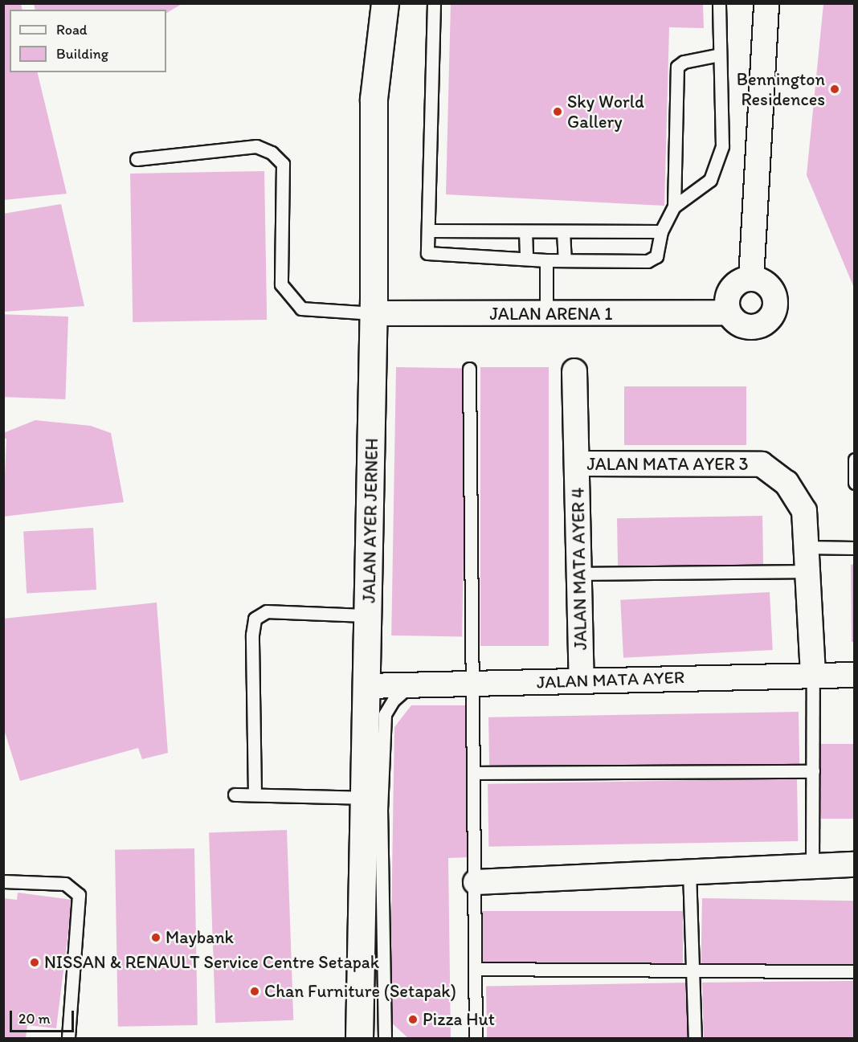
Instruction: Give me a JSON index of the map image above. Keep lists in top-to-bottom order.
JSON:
{
  "streets": {
    "main road": ["JALAN AYER JERNEH"],
    "street": [
      "JALAN ARENA 1",
      "JALAN MATA AYER 3",
      "JALAN MATA AYER 4",
      "JALAN MATA AYER"
    ]
  },
  "crossings": [
    ["JALAN ARENA 1", "JALAN AYER JERNEH"],
    ["JALAN MATA AYER 3", "JALAN MATA AYER 4"],
    ["JALAN MATA AYER 3", "JALAN MATA AYER"],
    ["JALAN AYER JERNEH", "JALAN MATA AYER"],
    ["JALAN MATA AYER 4", "JALAN MATA AYER"]
  ],
  "places": [
    "Bennington Residences",
    "Sky World Gallery",
    "Maybank",
    "NISSAN & RENAULT Service Centre Setapak",
    "Chan Furniture (Setapak)",
    "Pizza Hut"
  ],
  "legend": ["Road", "Building"],
  "scale_bar": "20 m"
}
